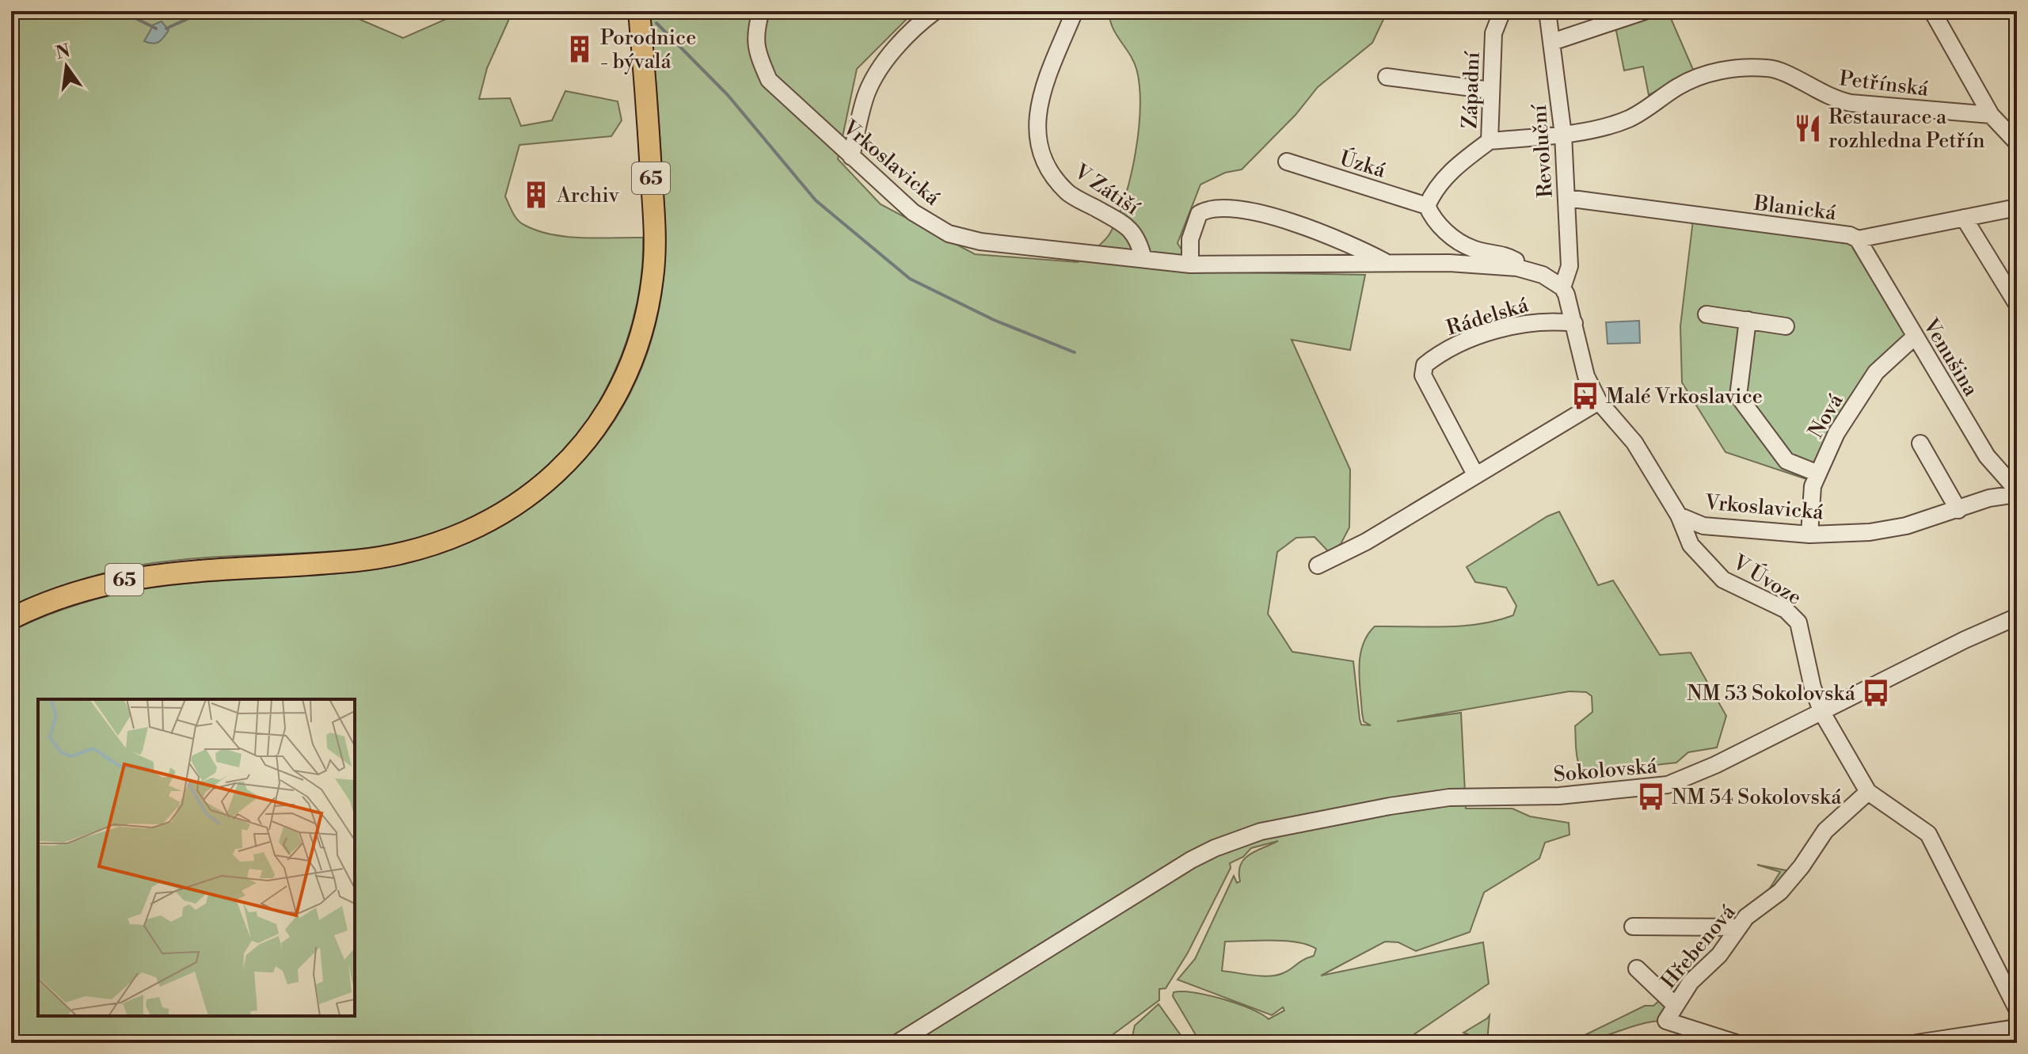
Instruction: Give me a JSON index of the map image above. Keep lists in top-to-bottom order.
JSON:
{
  "streets": {
    "main road": ["65"],
    "street": [
      "Petřínská",
      "Západní",
      "Revoluční",
      "Vrkoslavická",
      "Úzká",
      "V Zátiší",
      "Blanická",
      "Rádelská",
      "Venušina",
      "Nová",
      "V Úvoze",
      "Sokolovská",
      "Hřebenová"
    ]
  },
  "crossings": [
    ["Petřínská", "Západní"],
    ["Petřínská", "Revoluční"],
    ["Západní", "Úzká"],
    ["Revoluční", "Vrkoslavická"],
    ["Revoluční", "Blanická"],
    ["Vrkoslavická", "V Zátiší"],
    ["Vrkoslavická", "Rádelská"],
    ["Vrkoslavická", "Venušina"],
    ["Vrkoslavická", "Nová"],
    ["Vrkoslavická", "V Úvoze"],
    ["Blanická", "Venušina"],
    ["Venušina", "Nová"],
    ["V Úvoze", "Sokolovská"],
    ["V Úvoze", "Hřebenová"]
  ],
  "places": {
    "building": ["Porodnice - bývalá", "Archiv"],
    "restaurant": ["Restaurace a rozhledna Petřín"],
    "bus stop": ["Malé Vrkoslavice", "NM 53 Sokolovská", "NM 54 Sokolovská"]
  },
  "north": "top"
}
